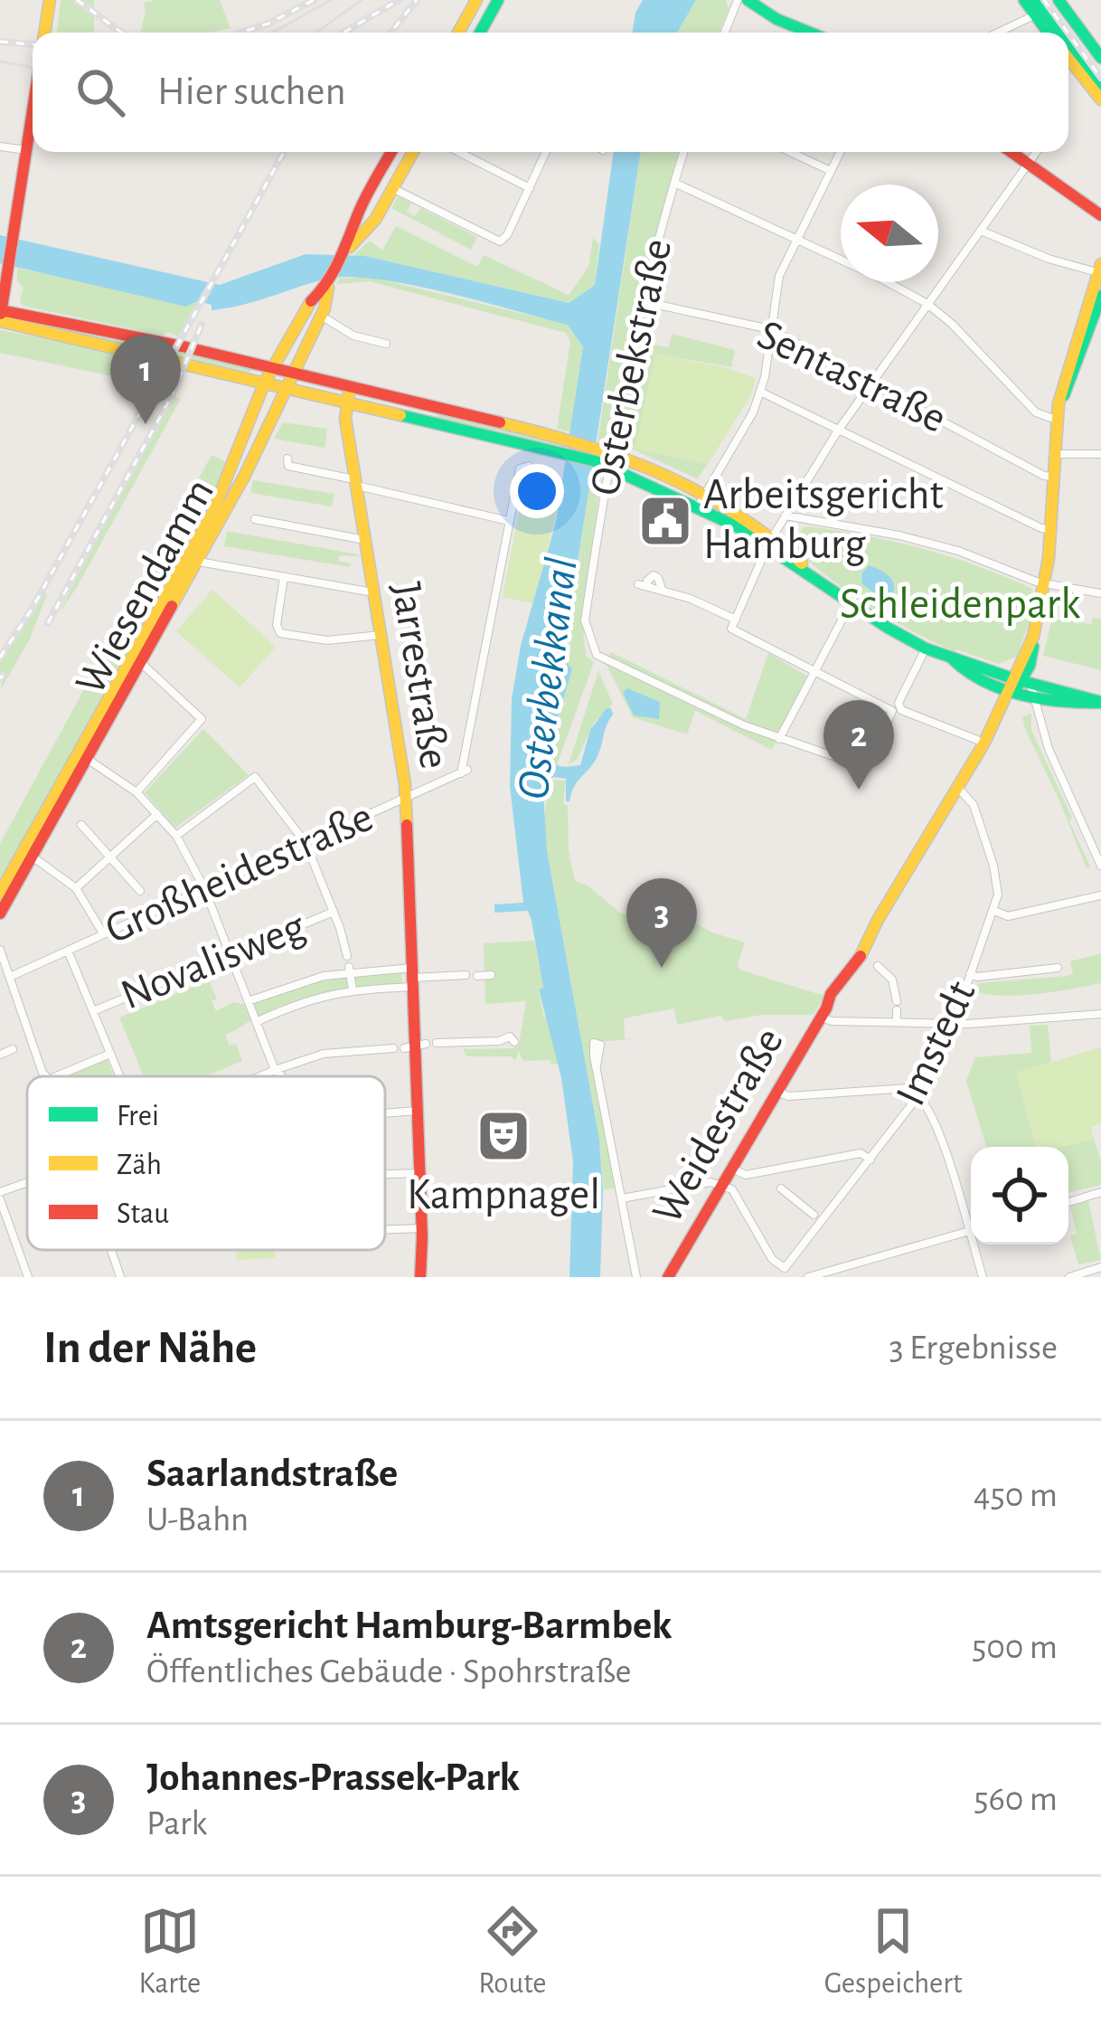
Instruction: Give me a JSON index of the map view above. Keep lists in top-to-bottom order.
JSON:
{
  "streets": {
    "street": [
      "Osterbekstraße",
      "Sentastraße",
      "Wiesendamm",
      "Jarrestraße",
      "Großheidestraße",
      "Novalisweg",
      "Imstedt",
      "Weidestraße"
    ]
  },
  "crossings": [
    ["Osterbekstraße", "Sentastraße"],
    ["Sentastraße", "Weidestraße"],
    ["Jarrestraße", "Großheidestraße"],
    ["Imstedt", "Weidestraße"]
  ],
  "water": ["Osterbekkanal"],
  "parks": ["Schleidenpark"],
  "places": {
    "public building": ["Arbeitsgericht Hamburg"],
    "theatre": ["Kampnagel"]
  },
  "legend": ["Frei", "Zäh", "Stau"],
  "north": "left",
  "page": {
    "search": "Hier suchen",
    "pins": ["1", "2", "3"],
    "heading": ["In der Nähe", "3 Ergebnisse"],
    "list": [
      {
        "mark": "1",
        "name": "Saarlandstraße",
        "note": "U-Bahn",
        "value": "450 m"
      },
      {
        "mark": "2",
        "name": "Amtsgericht Hamburg-Barmbek",
        "note": "Öffentliches Gebäude · Spohrstraße",
        "value": "500 m"
      },
      {
        "mark": "3",
        "name": "Johannes-Prassek-Park",
        "note": "Park",
        "value": "560 m"
      }
    ],
    "nav": ["Karte", "Route", "Gespeichert"]
  }
}
